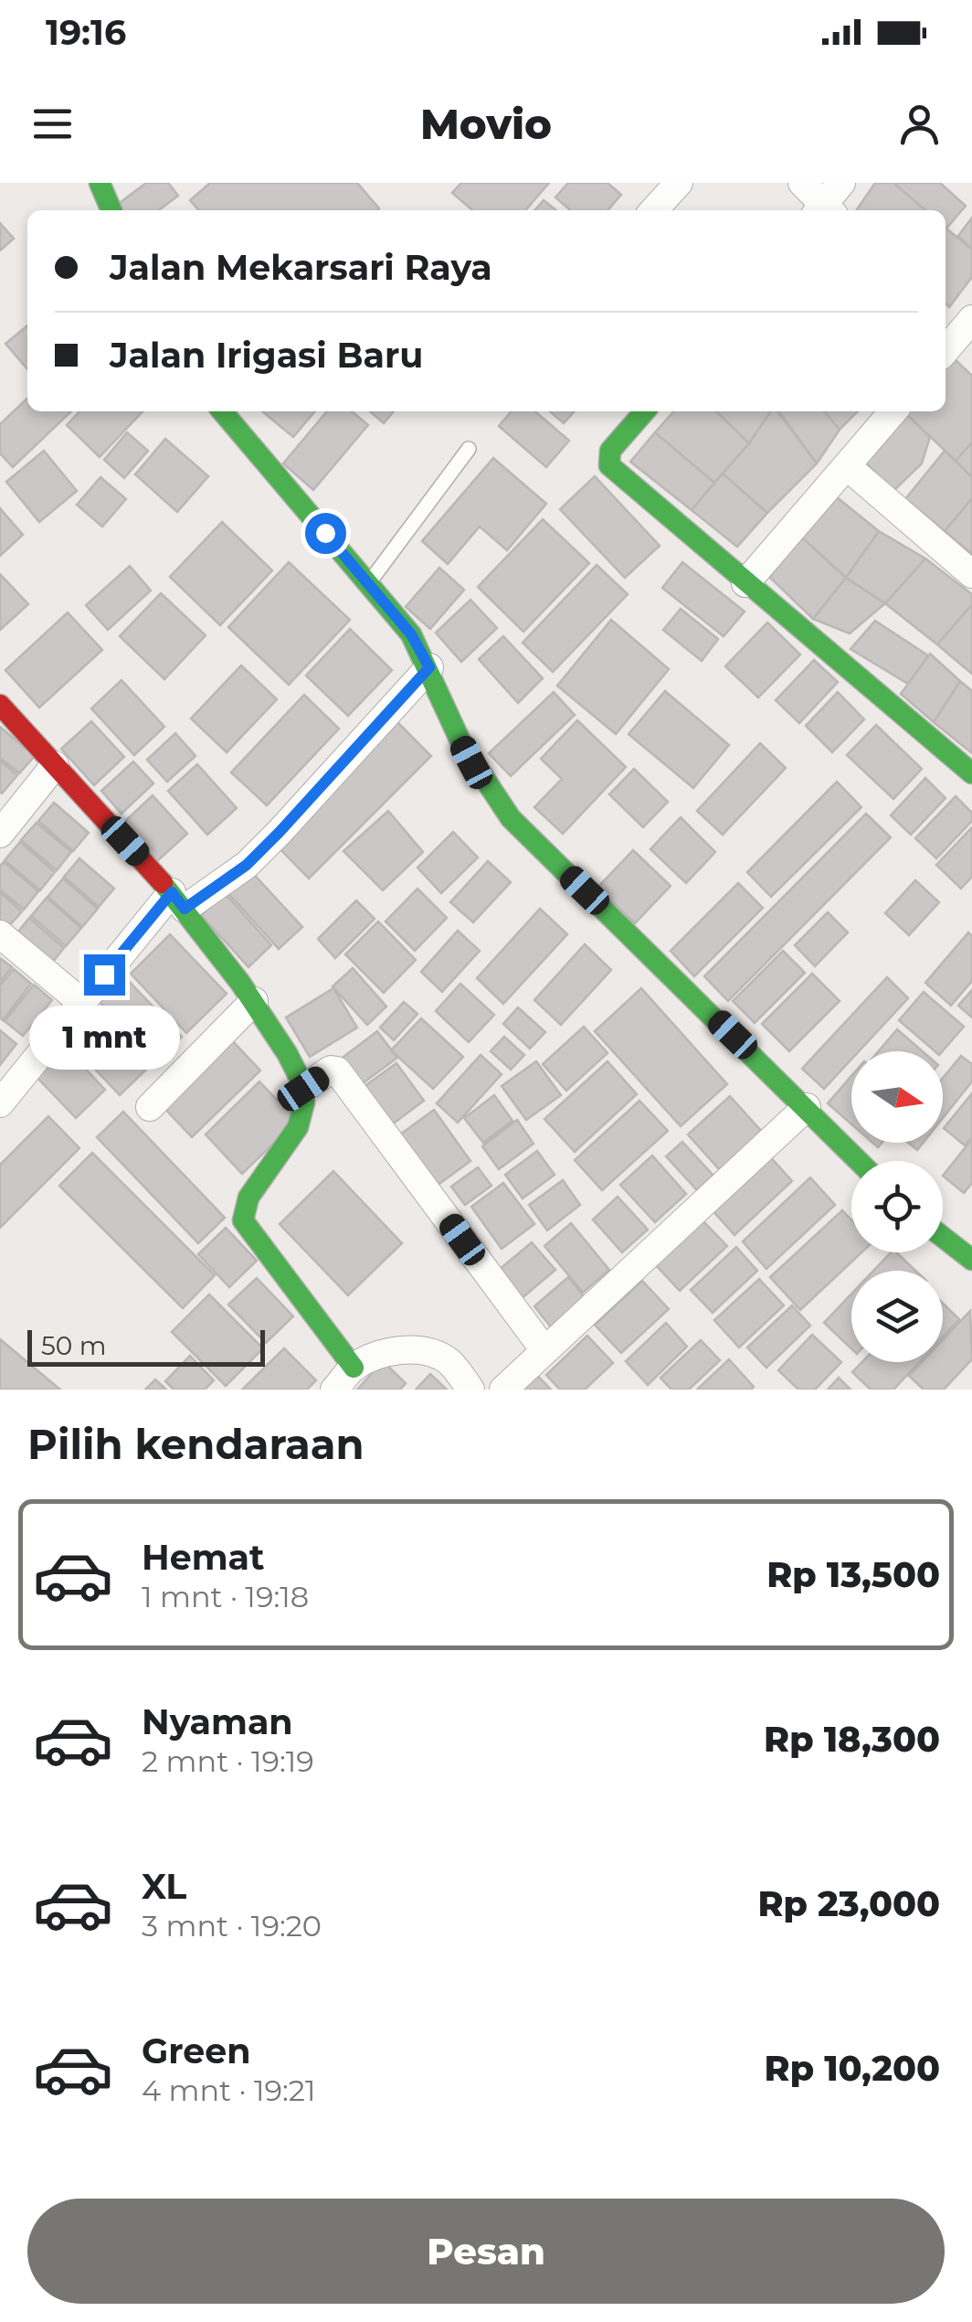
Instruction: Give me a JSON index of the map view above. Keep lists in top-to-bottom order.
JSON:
{
  "scale_bar": "50 m",
  "north": "right",
  "page": {
    "status": "19:16",
    "header": "Movio",
    "banner": ["Jalan Mekarsari Raya", "Jalan Irigasi Baru"],
    "bubble": "1 mnt",
    "scale": "50 m",
    "heading": "Pilih kendaraan",
    "list": [
      {
        "name": "Hemat",
        "note": "1 mnt · 19:18",
        "value": "Rp 13,500"
      },
      {
        "name": "Nyaman",
        "note": "2 mnt · 19:19",
        "value": "Rp 18,300"
      },
      {
        "name": "XL",
        "note": "3 mnt · 19:20",
        "value": "Rp 23,000"
      },
      {
        "name": "Green",
        "note": "4 mnt · 19:21",
        "value": "Rp 10,200"
      }
    ],
    "buttons": "Pesan"
  }
}
